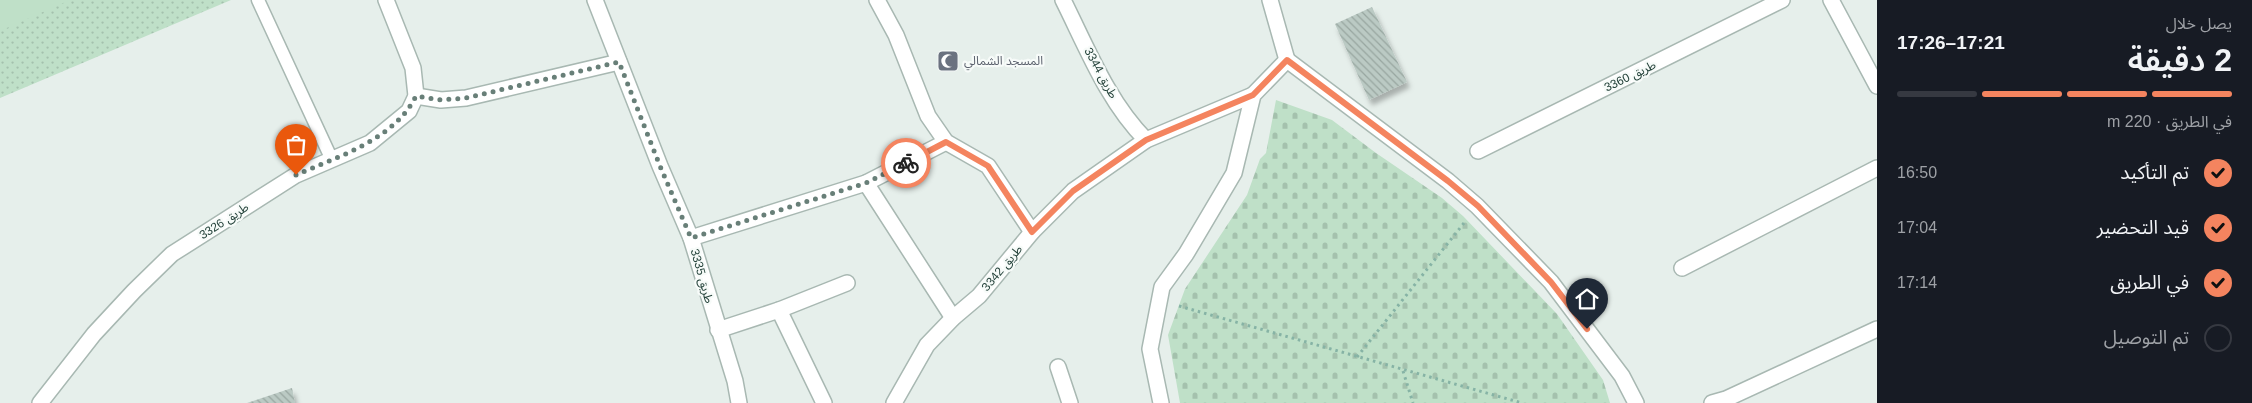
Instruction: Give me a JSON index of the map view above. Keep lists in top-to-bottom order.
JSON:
{
  "streets": {
    "street": [
      "طريق 3344",
      "طريق 3360",
      "طريق 3326",
      "طريق 3342",
      "طريق 3335"
    ]
  },
  "crossings": [
    ["طريق 3344", "طريق 3342"]
  ],
  "places": {
    "mosque": ["المسجد الشمالي"]
  },
  "page": {
    "heading": ["2 دقيقة", "يصل خلال", "17:21–17:26"],
    "bar": "في الطريق · 220 m",
    "list": [
      ["تم التأكيد", "16:50"],
      ["قيد التحضير", "17:04"],
      ["في الطريق", "17:14"],
      "تم التوصيل"
    ]
  }
}
